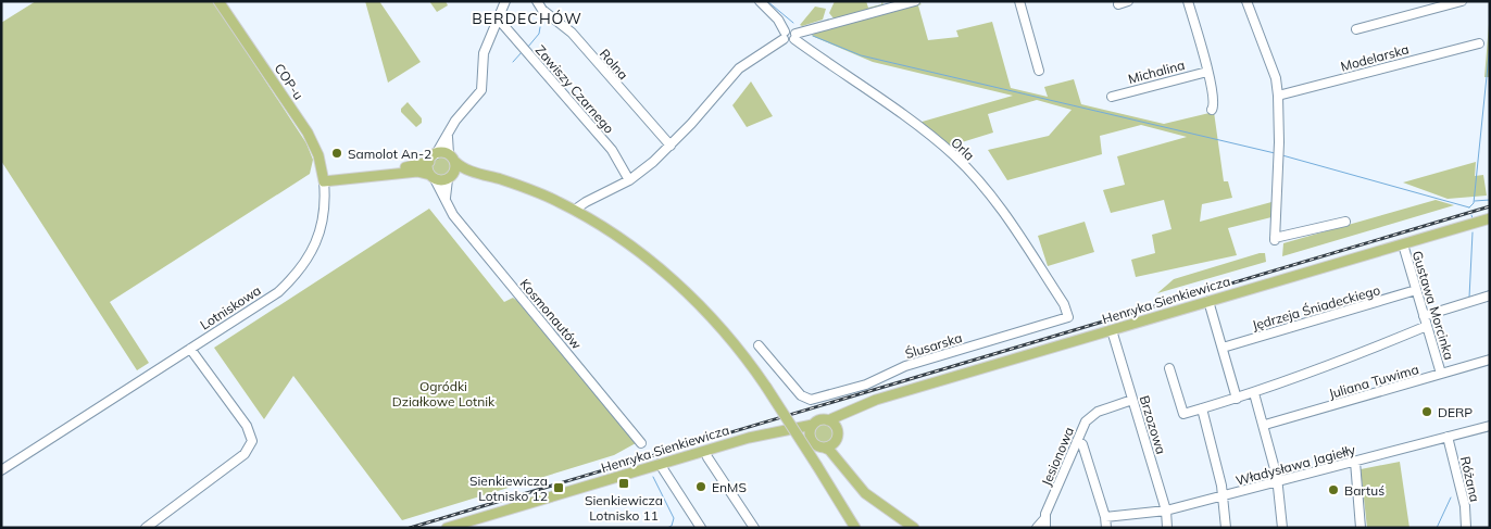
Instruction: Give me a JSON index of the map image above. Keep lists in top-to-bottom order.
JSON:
{
  "streets": {
    "main road": ["COP-u", "Henryka Sienkiewicza"],
    "street": [
      "Modelarska",
      "Rolna",
      "Michalina",
      "Zawiszy Czarnego",
      "Orla",
      "Gustawa Morcinka",
      "Lotniskowa",
      "Jędrzeja Śniadeckiego",
      "Kosmonautów",
      "Ślusarska",
      "Juliana Tuwima",
      "Brzozowa",
      "Jesionowa",
      "Władysława Jagiełły",
      "Różana"
    ]
  },
  "crossings": [
    ["COP-u", "Lotniskowa"],
    ["Orla", "Ślusarska"],
    ["Henryka Sienkiewicza", "Gustawa Morcinka"],
    ["Henryka Sienkiewicza", "Brzozowa"],
    ["Gustawa Morcinka", "Jędrzeja Śniadeckiego"],
    ["Gustawa Morcinka", "Juliana Tuwima"],
    ["Brzozowa", "Jesionowa"],
    ["Brzozowa", "Władysława Jagiełły"],
    ["Władysława Jagiełły", "Różana"]
  ],
  "districts": ["BERDECHÓW"],
  "parks": ["Ogródki Działkowe Lotnik"],
  "places": {
    "other": [
      "Samolot An-2",
      "DERP",
      "EnMS",
      "Bartuś"
    ],
    "transit": ["Sienkiewicza Lotnisko 11", "Sienkiewicza Lotnisko 12"]
  }
}
